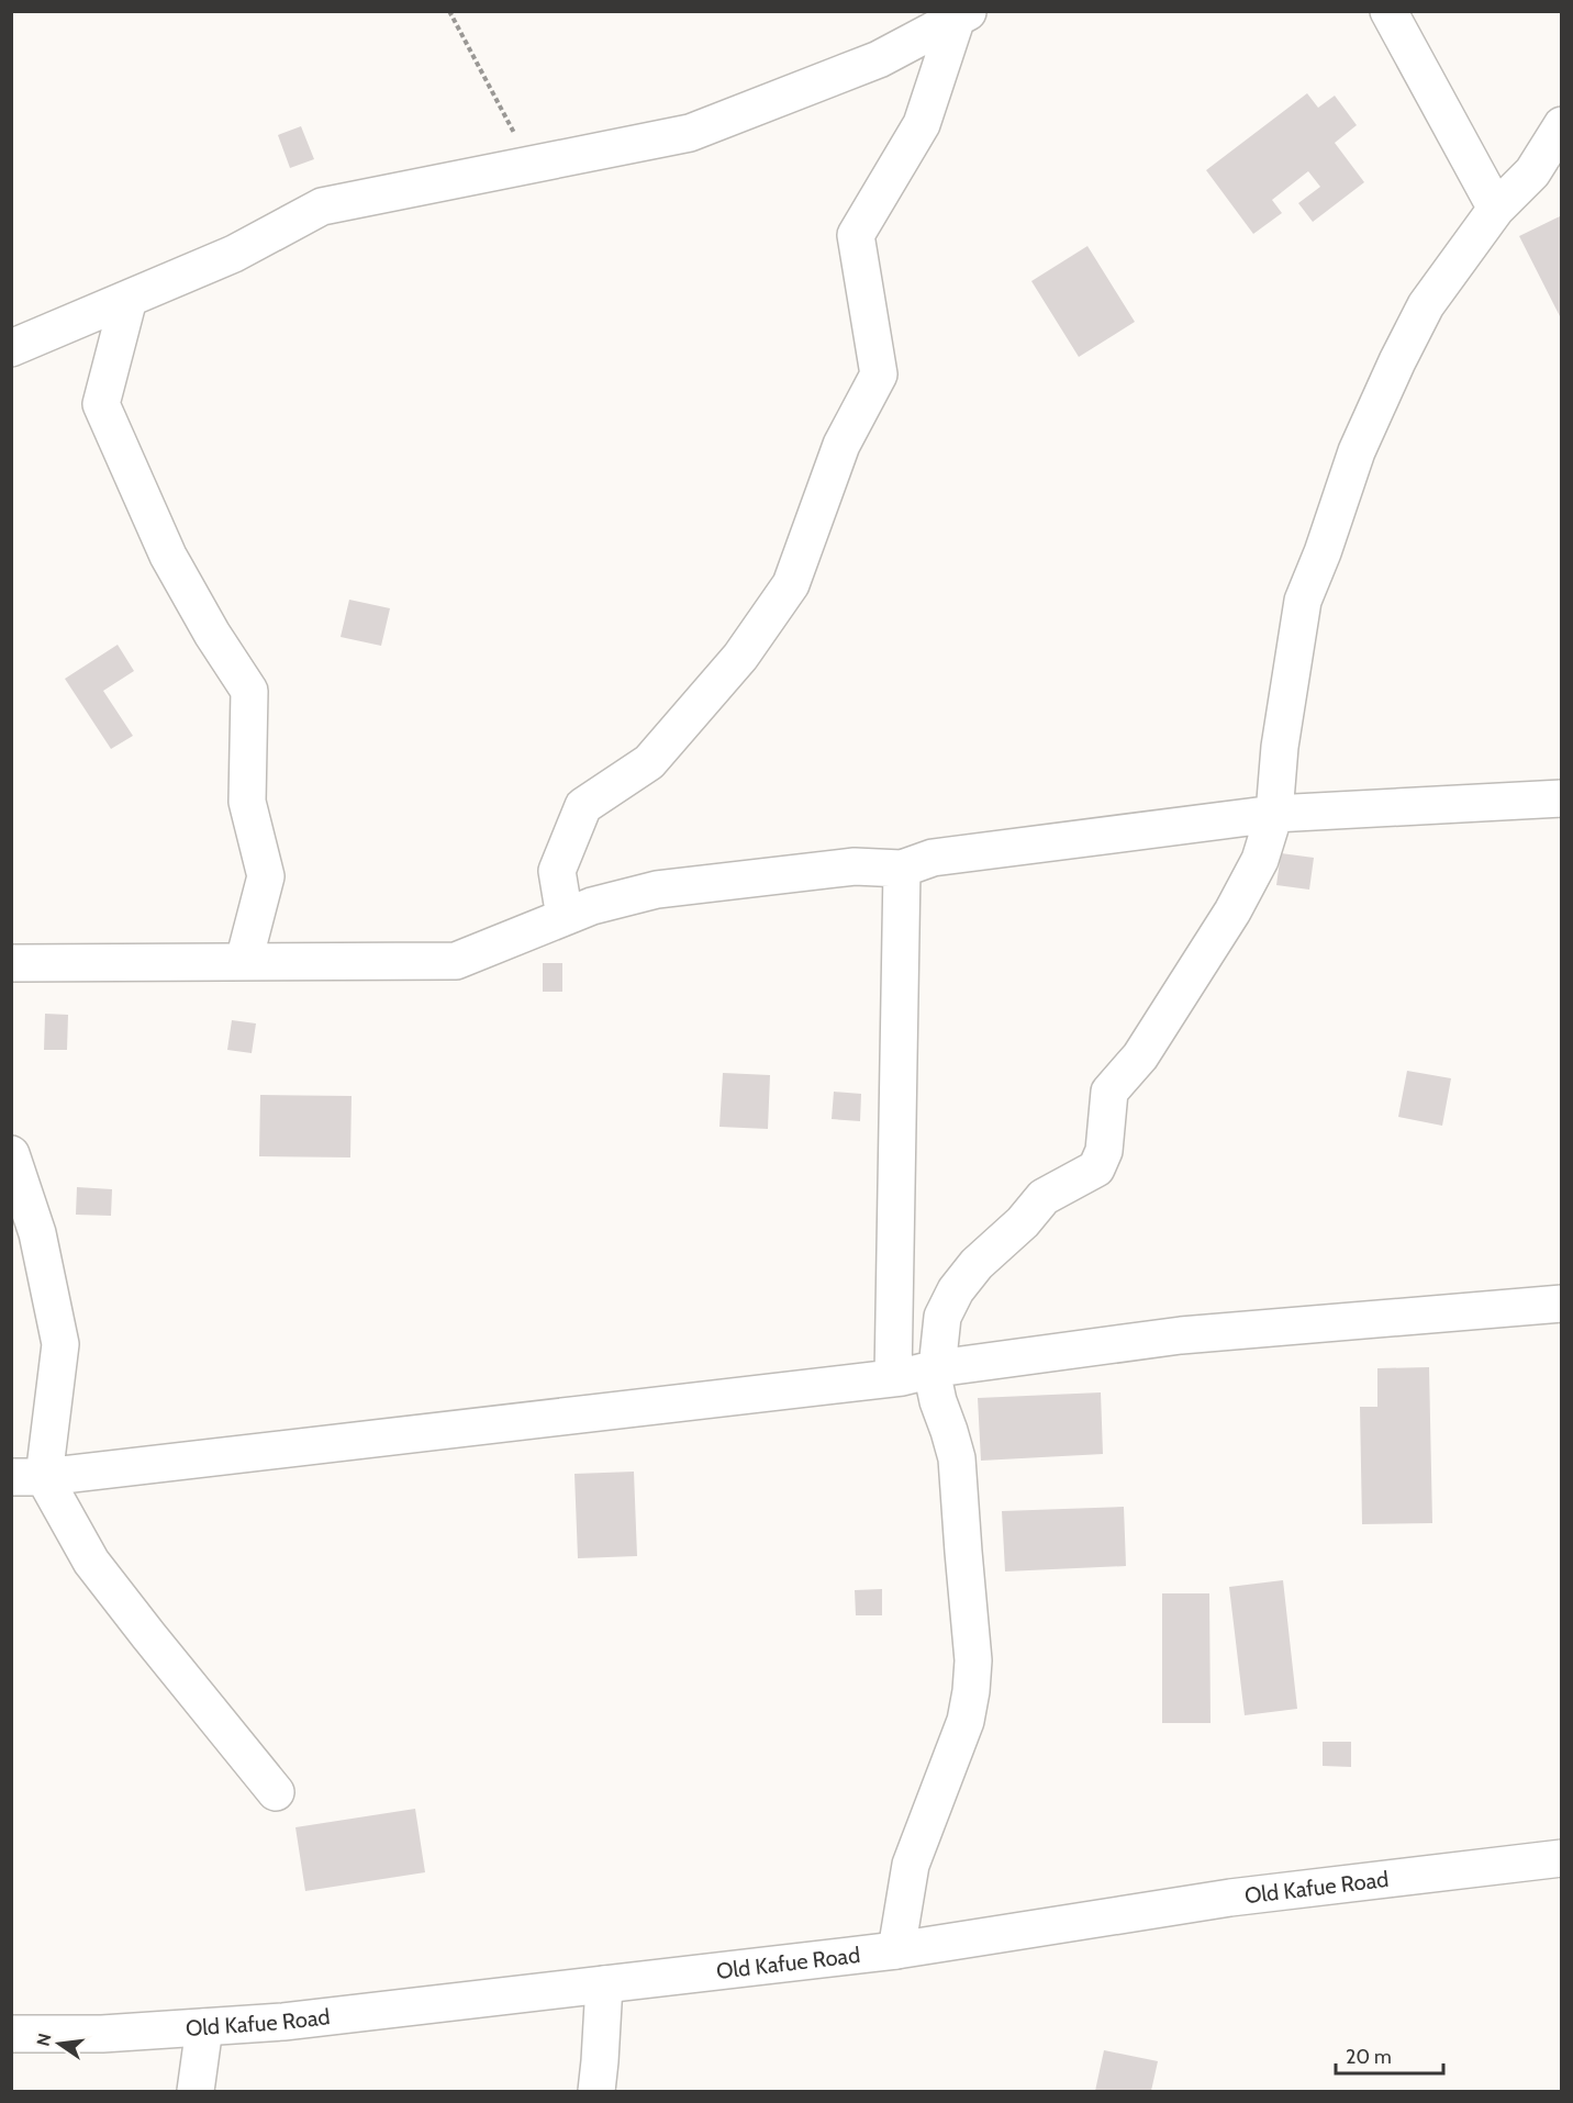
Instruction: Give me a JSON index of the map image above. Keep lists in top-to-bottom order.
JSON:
{
  "streets": {
    "street": ["Old Kafue Road"]
  },
  "scale_bar": "20 m",
  "north": "left"
}
